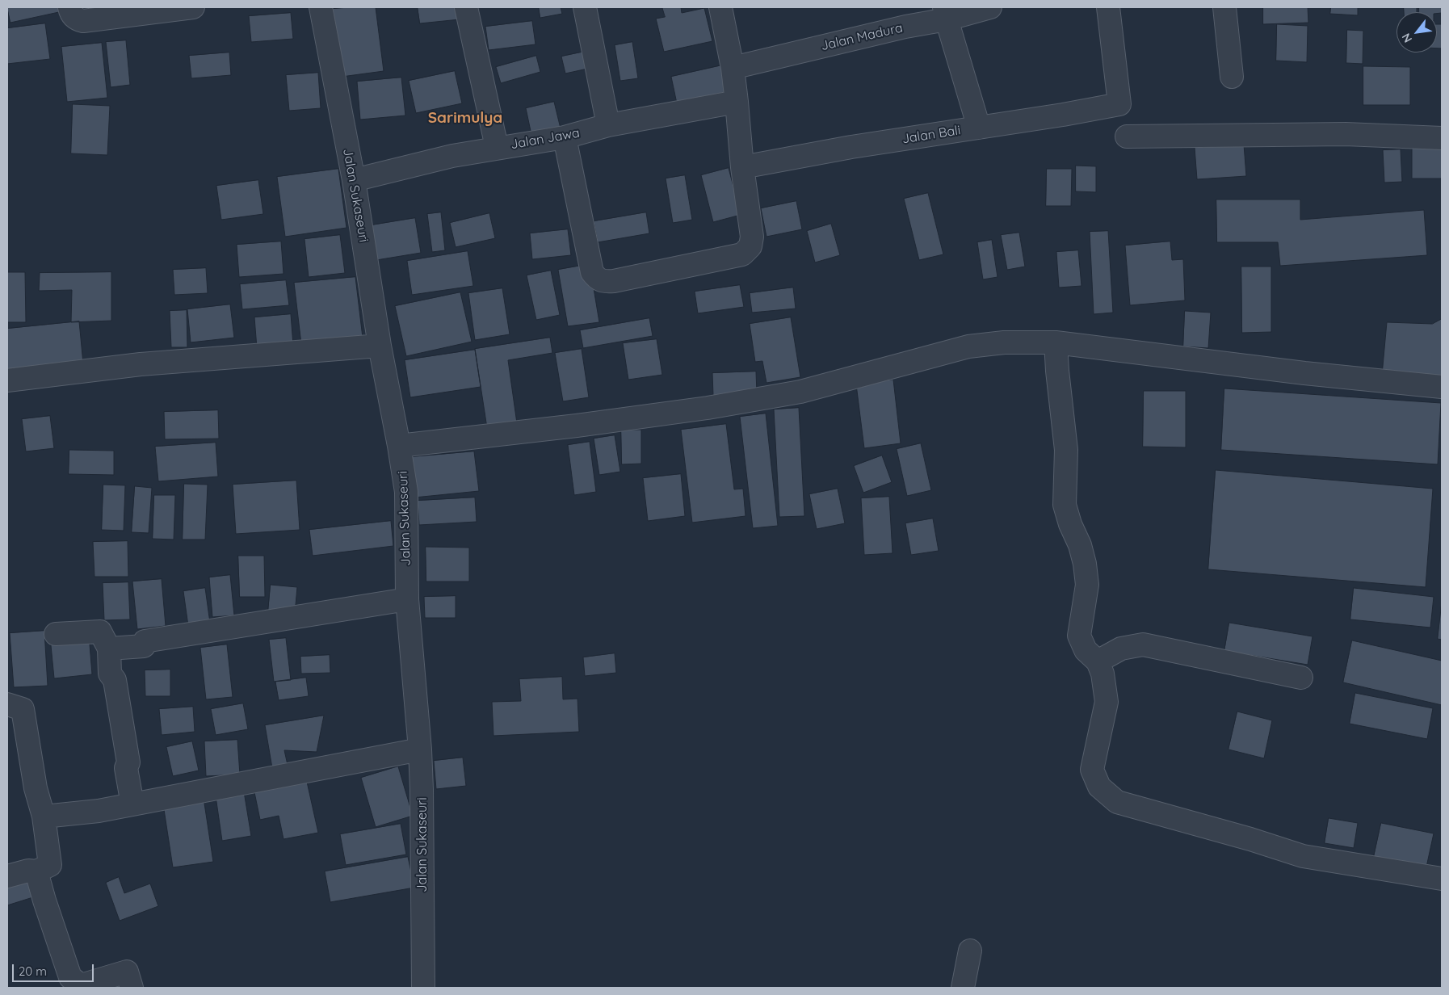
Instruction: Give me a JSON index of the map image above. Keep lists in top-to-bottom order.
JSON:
{
  "streets": {
    "street": [
      "Jalan Madura",
      "Jalan Bali",
      "Jalan Jawa",
      "Jalan Sukaseuri"
    ]
  },
  "crossings": [
    ["Jalan Jawa", "Jalan Sukaseuri"]
  ],
  "districts": ["Sarimulya"],
  "scale_bar": "20 m",
  "north": "bottom left"
}
